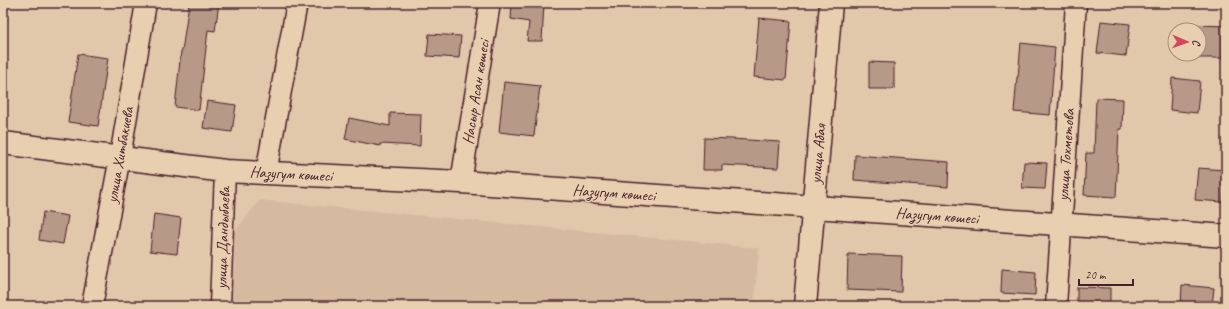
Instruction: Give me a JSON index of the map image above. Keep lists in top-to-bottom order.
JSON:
{
  "streets": {
    "street": [
      "Насыр Асан көшесі",
      "улица Абая",
      "улица Хитбакиева",
      "улица Тохметова",
      "Назугум көшесі",
      "улица Дандыбаева"
    ]
  },
  "crossings": [
    ["Насыр Асан көшесі", "Назугум көшесі"],
    ["улица Абая", "Назугум көшесі"],
    ["улица Хитбакиева", "Назугум көшесі"],
    ["улица Тохметова", "Назугум көшесі"],
    ["Назугум көшесі", "улица Дандыбаева"]
  ],
  "scale_bar": "20 m",
  "north": "right"
}
